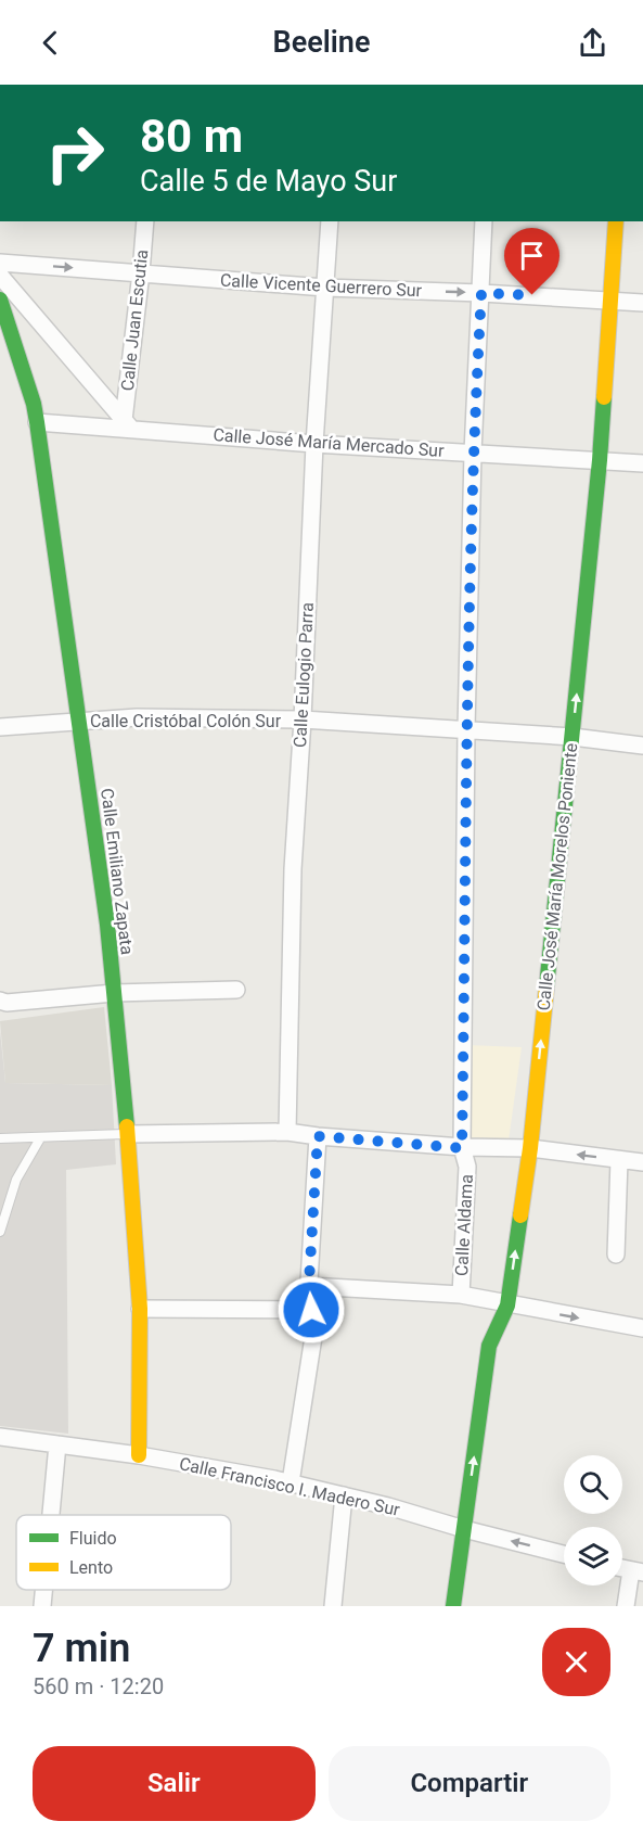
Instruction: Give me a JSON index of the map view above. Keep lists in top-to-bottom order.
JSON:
{
  "streets": {
    "street": [
      "Calle Vicente Guerrero Sur",
      "Calle Juan Escutia",
      "Calle José María Mercado Sur",
      "Calle Eulogio Parra",
      "Calle Cristóbal Colón Sur",
      "Calle Emiliano Zapata",
      "Calle José María Morelos Poniente",
      "Calle Aldama",
      "Calle Francisco I. Madero Sur"
    ]
  },
  "crossings": [
    ["Calle Vicente Guerrero Sur", "Calle Juan Escutia"],
    ["Calle Vicente Guerrero Sur", "Calle Eulogio Parra"],
    ["Calle Vicente Guerrero Sur", "Calle José María Morelos Poniente"],
    ["Calle Vicente Guerrero Sur", "Calle Aldama"],
    ["Calle Juan Escutia", "Calle José María Mercado Sur"],
    ["Calle José María Mercado Sur", "Calle Eulogio Parra"],
    ["Calle José María Mercado Sur", "Calle Emiliano Zapata"],
    ["Calle José María Mercado Sur", "Calle José María Morelos Poniente"],
    ["Calle José María Mercado Sur", "Calle Aldama"],
    ["Calle Eulogio Parra", "Calle Cristóbal Colón Sur"],
    ["Calle Cristóbal Colón Sur", "Calle Emiliano Zapata"],
    ["Calle Cristóbal Colón Sur", "Calle José María Morelos Poniente"],
    ["Calle Cristóbal Colón Sur", "Calle Aldama"],
    ["Calle Emiliano Zapata", "Calle Francisco I. Madero Sur"],
    ["Calle José María Morelos Poniente", "Calle Francisco I. Madero Sur"]
  ],
  "one_way": ["Calle Vicente Guerrero Sur", "Calle José María Morelos Poniente"],
  "legend": ["Fluido", "Lento"],
  "page": {
    "header": "Beeline",
    "turn": ["80 m", "Calle 5 de Mayo Sur"],
    "heading": ["7 min", "560 m · 12:20"],
    "buttons": ["Salir", "Compartir"]
  }
}
